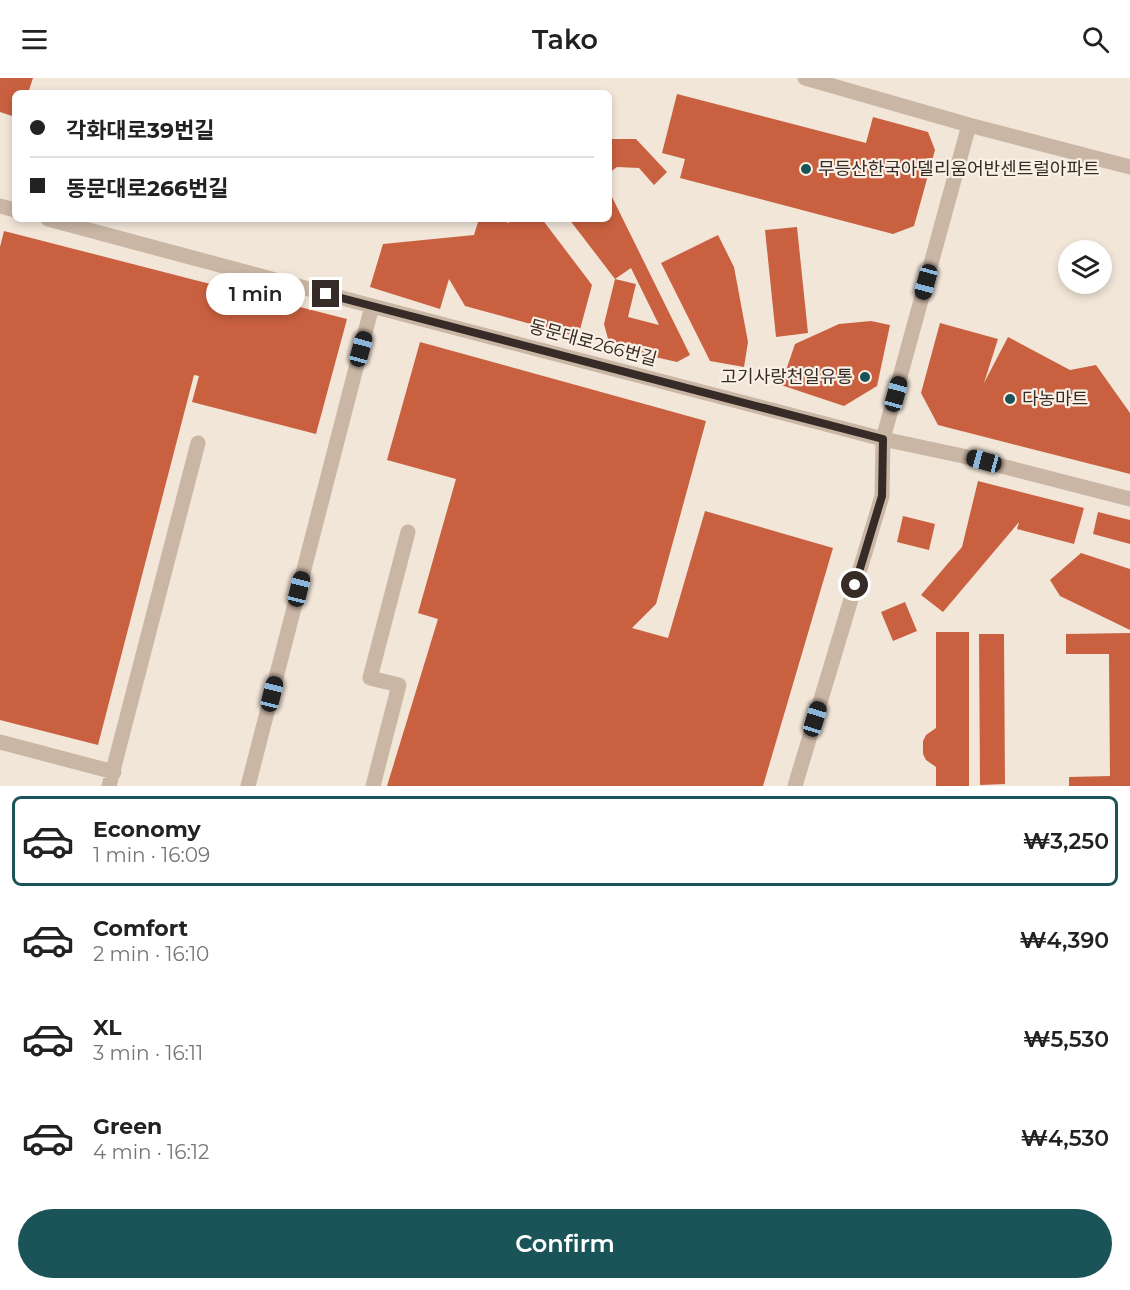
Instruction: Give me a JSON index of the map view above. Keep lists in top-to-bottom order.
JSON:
{
  "streets": {
    "street": ["동문대로266번길"]
  },
  "places": ["무등산한국아델리움어반센트럴아파트", "고기사랑천일유통", "다농마트"],
  "page": {
    "header": "Tako",
    "banner": ["각화대로39번길", "동문대로266번길"],
    "bubble": "1 min",
    "list": [
      {
        "name": "Economy",
        "note": "1 min · 16:09",
        "value": "₩3,250"
      },
      {
        "name": "Comfort",
        "note": "2 min · 16:10",
        "value": "₩4,390"
      },
      {
        "name": "XL",
        "note": "3 min · 16:11",
        "value": "₩5,530"
      },
      {
        "name": "Green",
        "note": "4 min · 16:12",
        "value": "₩4,530"
      }
    ],
    "buttons": "Confirm"
  }
}
